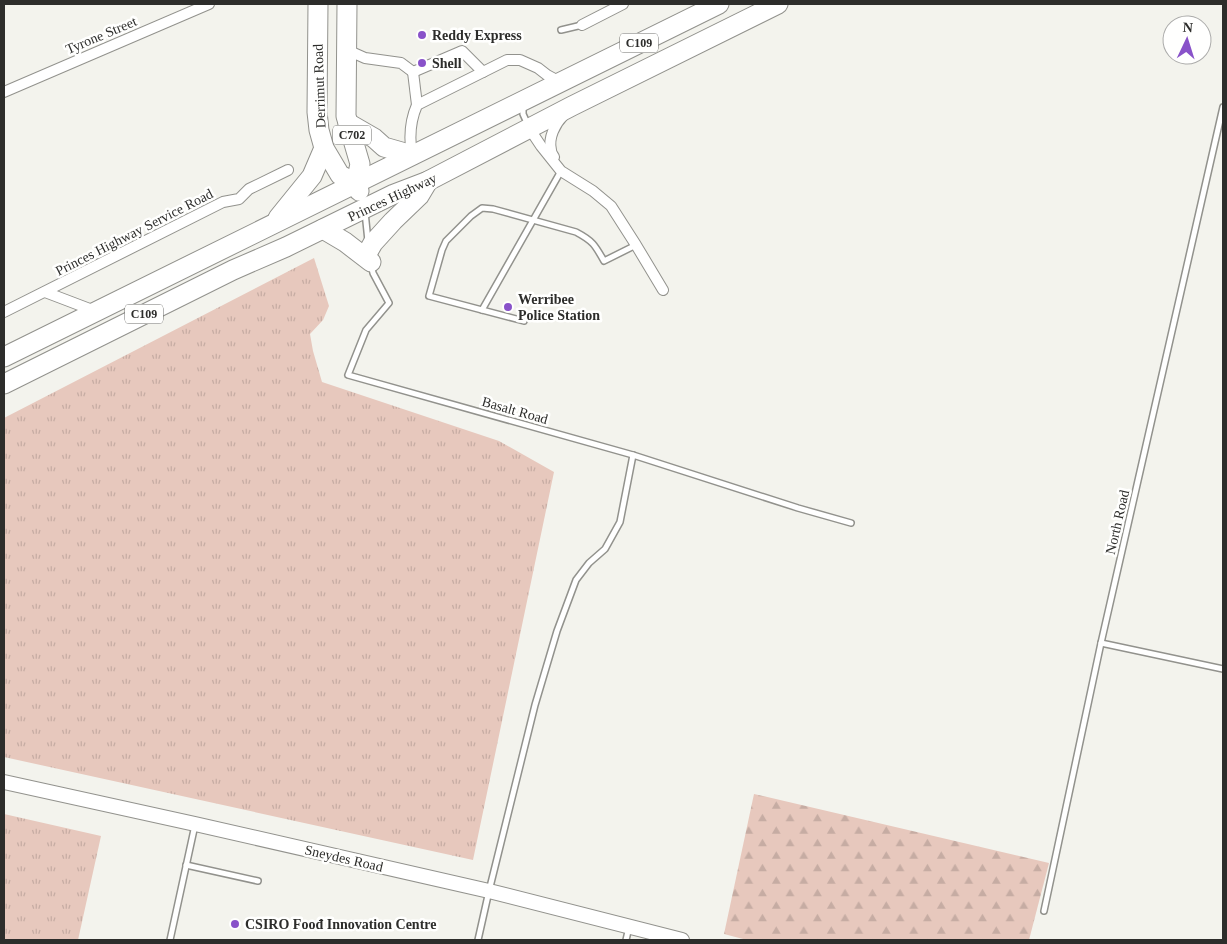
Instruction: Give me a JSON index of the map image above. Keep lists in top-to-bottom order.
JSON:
{
  "streets": {
    "highway": [
      "C109",
      "Derrimut Road",
      "C702",
      "Princes Highway"
    ],
    "main road": ["Sneydes Road"],
    "street": ["Tyrone Street", "Princes Highway Service Road"],
    "lane": ["Basalt Road", "North Road"]
  },
  "crossings": [
    ["Derrimut Road", "C702"],
    ["Derrimut Road", "Princes Highway"],
    ["C702", "Princes Highway"],
    ["C702", "Basalt Road"],
    ["Princes Highway", "Princes Highway Service Road"],
    ["Princes Highway", "Basalt Road"]
  ],
  "places": [
    "Reddy Express",
    "Shell",
    "Werribee Police Station",
    "CSIRO Foođ Innovation Centre"
  ],
  "north": "top"
}
